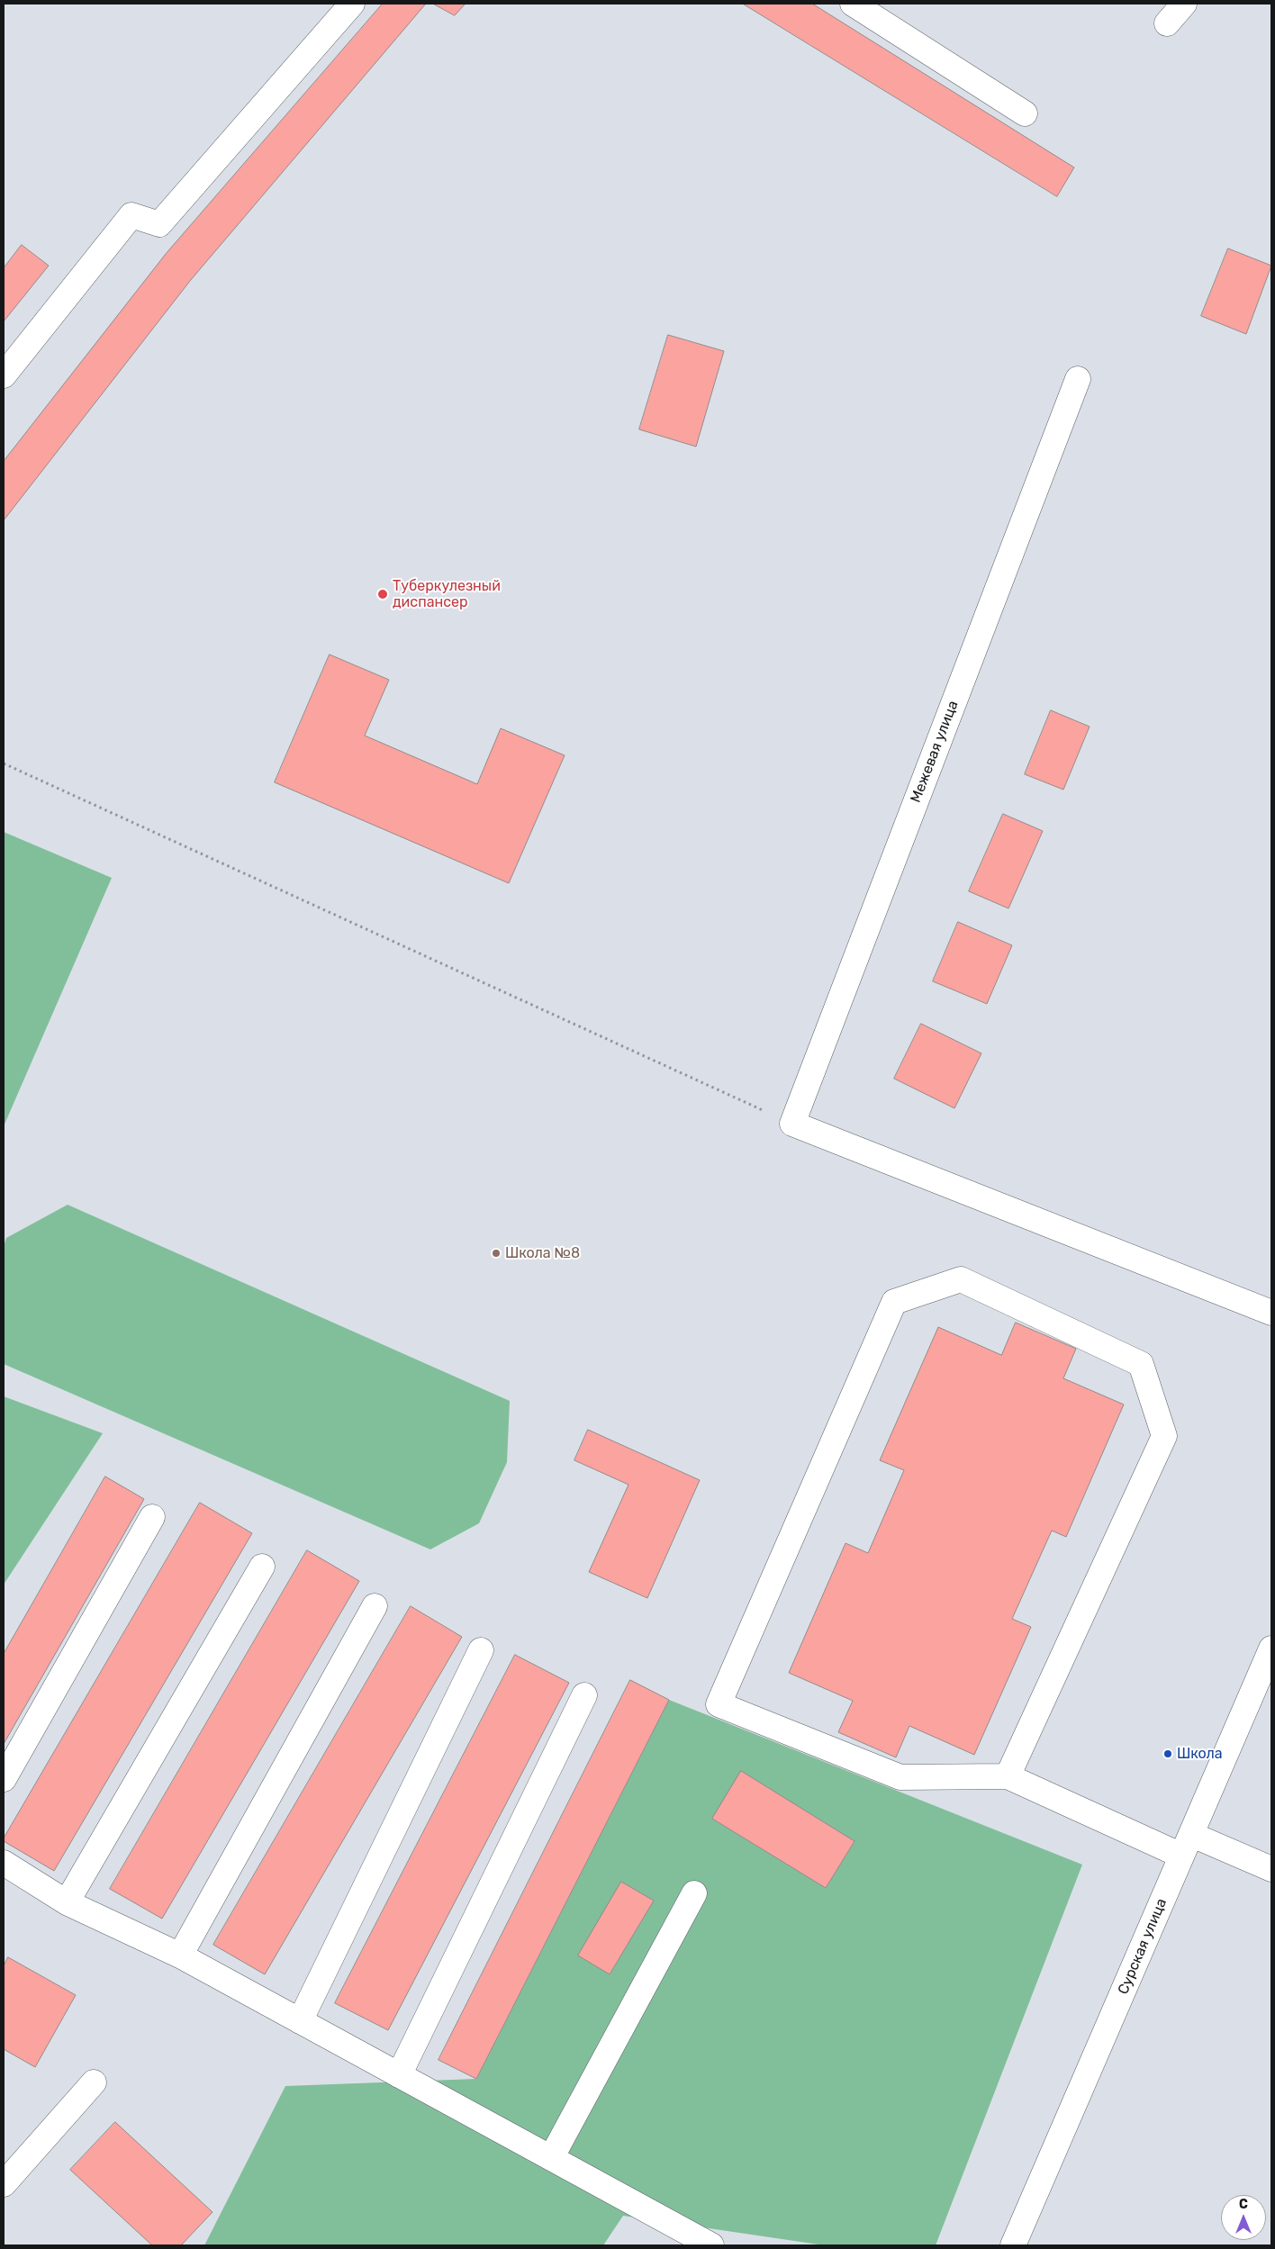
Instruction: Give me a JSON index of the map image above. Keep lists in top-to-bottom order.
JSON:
{
  "streets": {
    "street": ["Межевая улица", "Сурская улица"]
  },
  "places": ["Туберкулезный диспансер", "Школа №8", "Школа"],
  "north": "top"
}
